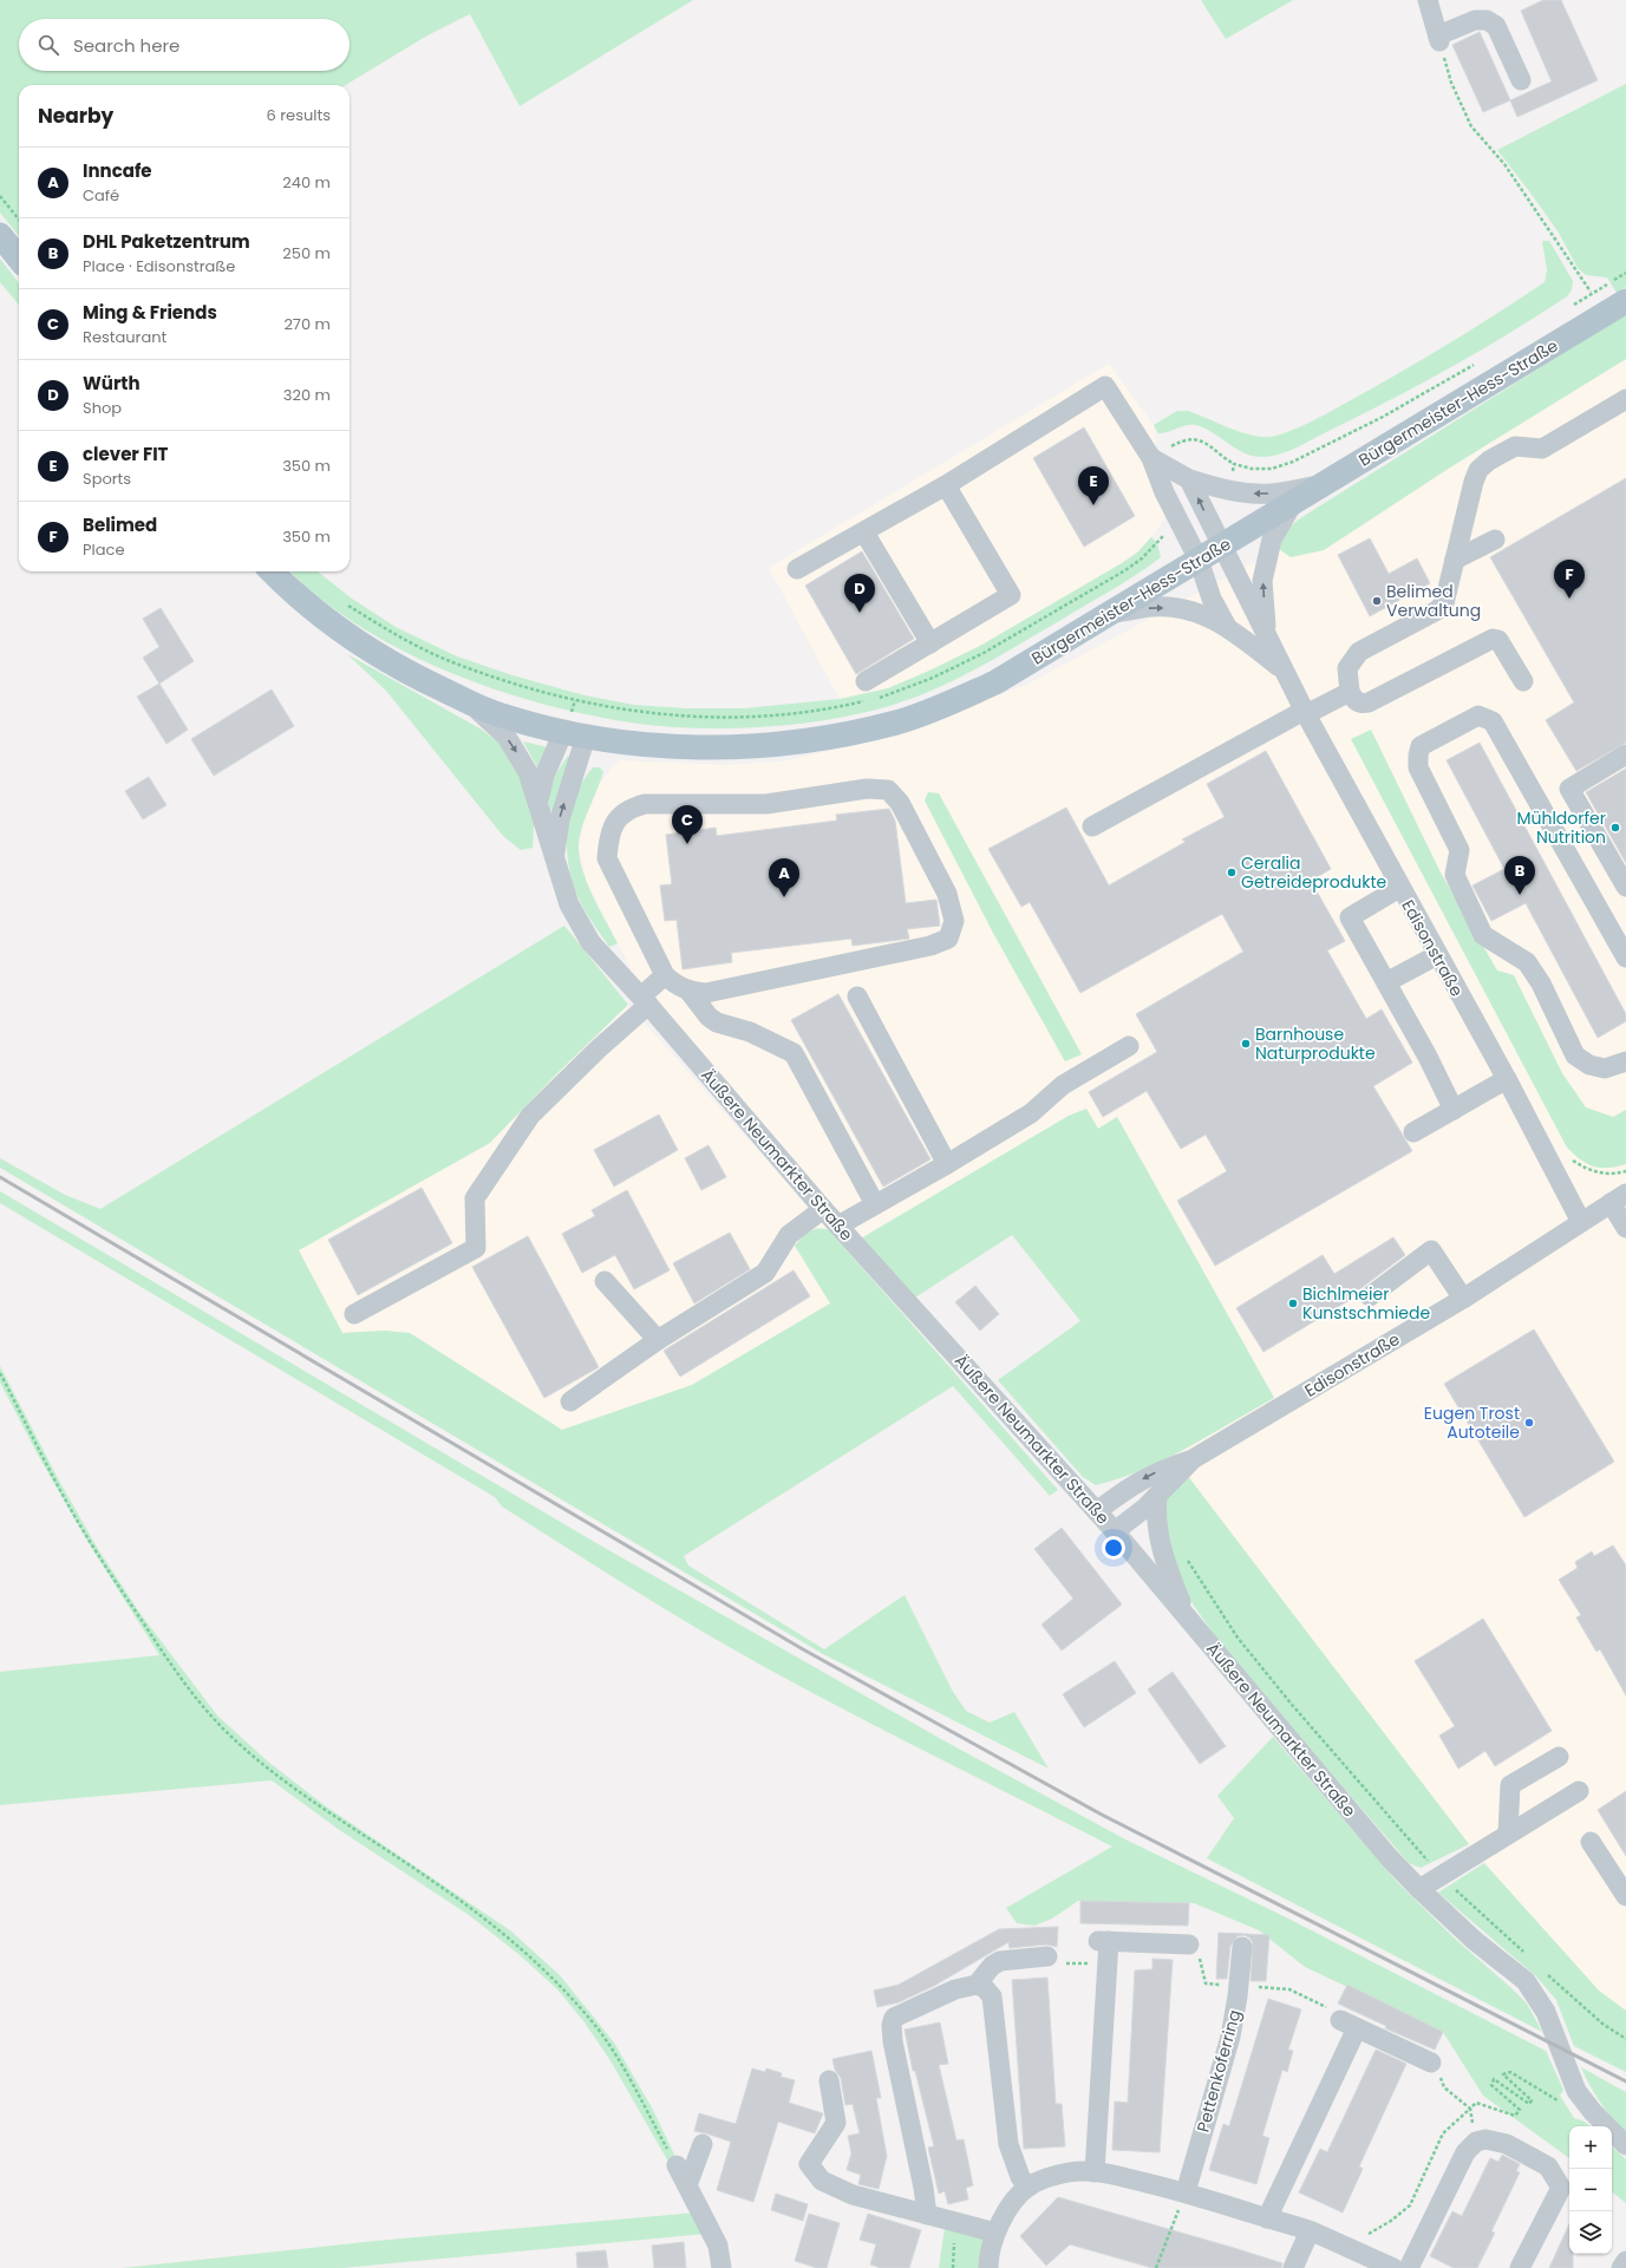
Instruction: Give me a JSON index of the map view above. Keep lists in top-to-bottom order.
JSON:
{
  "streets": {
    "main road": ["Bürgermeister-Hess-Straße", "Äußere Neumarkter Straße"],
    "street": ["Edisonstraße", "Pettenkoferring"]
  },
  "crossings": [
    ["Bürgermeister-Hess-Straße", "Edisonstraße"],
    ["Bürgermeister-Hess-Straße", "Äußere Neumarkter Straße"],
    ["Edisonstraße", "Äußere Neumarkter Straße"]
  ],
  "places": [
    "Belimed Verwaltung",
    "Mühldorfer Nutrition",
    "Ceralia Getreideprodukte",
    "Barnhouse Naturprodukte",
    "Bichlmeier Kunstschmiede",
    "Eugen Trost Autoteile"
  ],
  "page": {
    "search": "Search here",
    "heading": ["Nearby", "6 results"],
    "list": [
      {
        "mark": "A",
        "name": "Inncafe",
        "note": "Café",
        "value": "240 m"
      },
      {
        "mark": "B",
        "name": "DHL Paketzentrum",
        "note": "Place · Edisonstraße",
        "value": "250 m"
      },
      {
        "mark": "C",
        "name": "Ming & Friends",
        "note": "Restaurant",
        "value": "270 m"
      },
      {
        "mark": "D",
        "name": "Würth",
        "note": "Shop",
        "value": "320 m"
      },
      {
        "mark": "E",
        "name": "clever FIT",
        "note": "Sports",
        "value": "350 m"
      },
      {
        "mark": "F",
        "name": "Belimed",
        "note": "Place",
        "value": "350 m"
      }
    ],
    "pins": [
      "E",
      "F",
      "D",
      "C",
      "B",
      "A"
    ],
    "map_buttons": ["+", "−"]
  }
}
